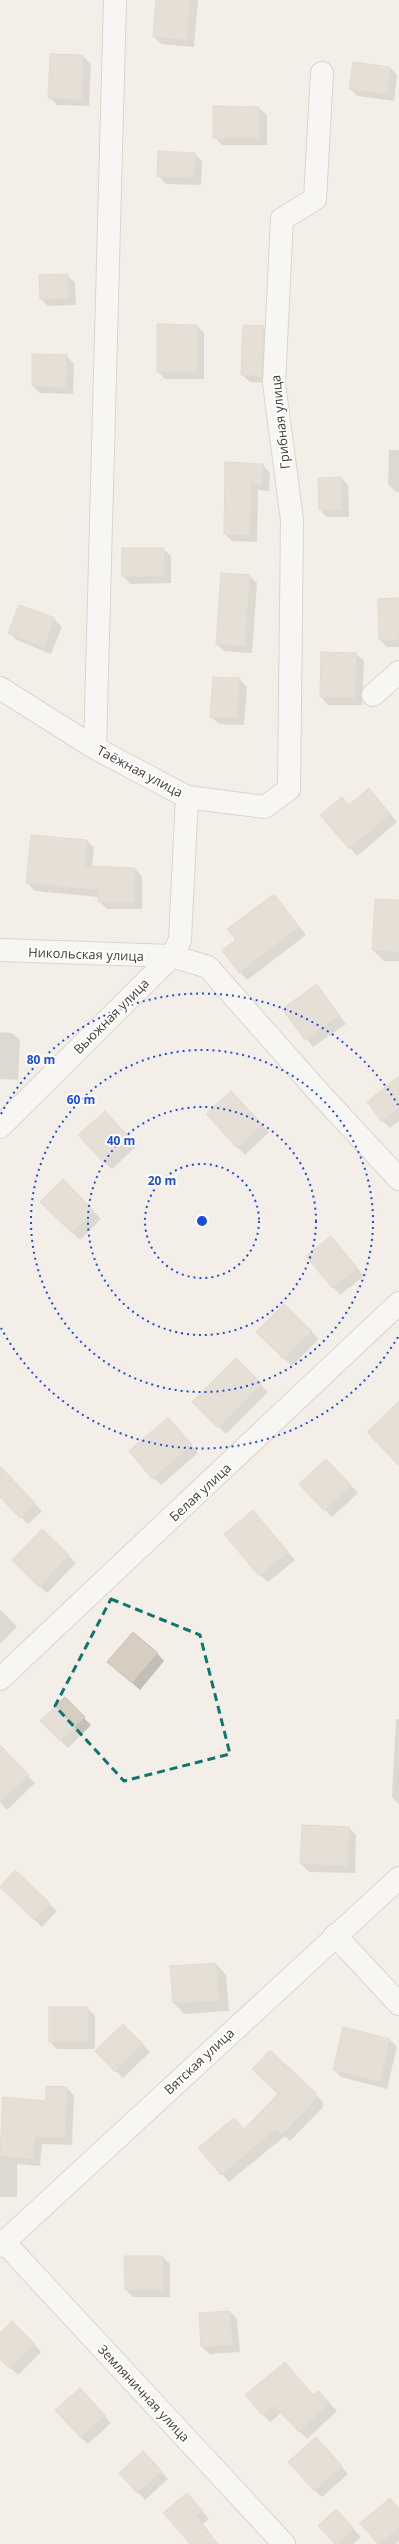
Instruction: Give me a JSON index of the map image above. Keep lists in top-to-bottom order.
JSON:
{
  "streets": {
    "street": [
      "Грибная улица",
      "Таёжная улица",
      "Никольская улица",
      "Вьюжная улица",
      "Белая улица",
      "Вятская улица",
      "Земляничная улица"
    ]
  },
  "crossings": [
    ["Грибная улица", "Таёжная улица"],
    ["Никольская улица", "Вьюжная улица"],
    ["Вятская улица", "Земляничная улица"]
  ],
  "rings": [
    "80 m",
    "60 m",
    "40 m",
    "20 m"
  ]
}
